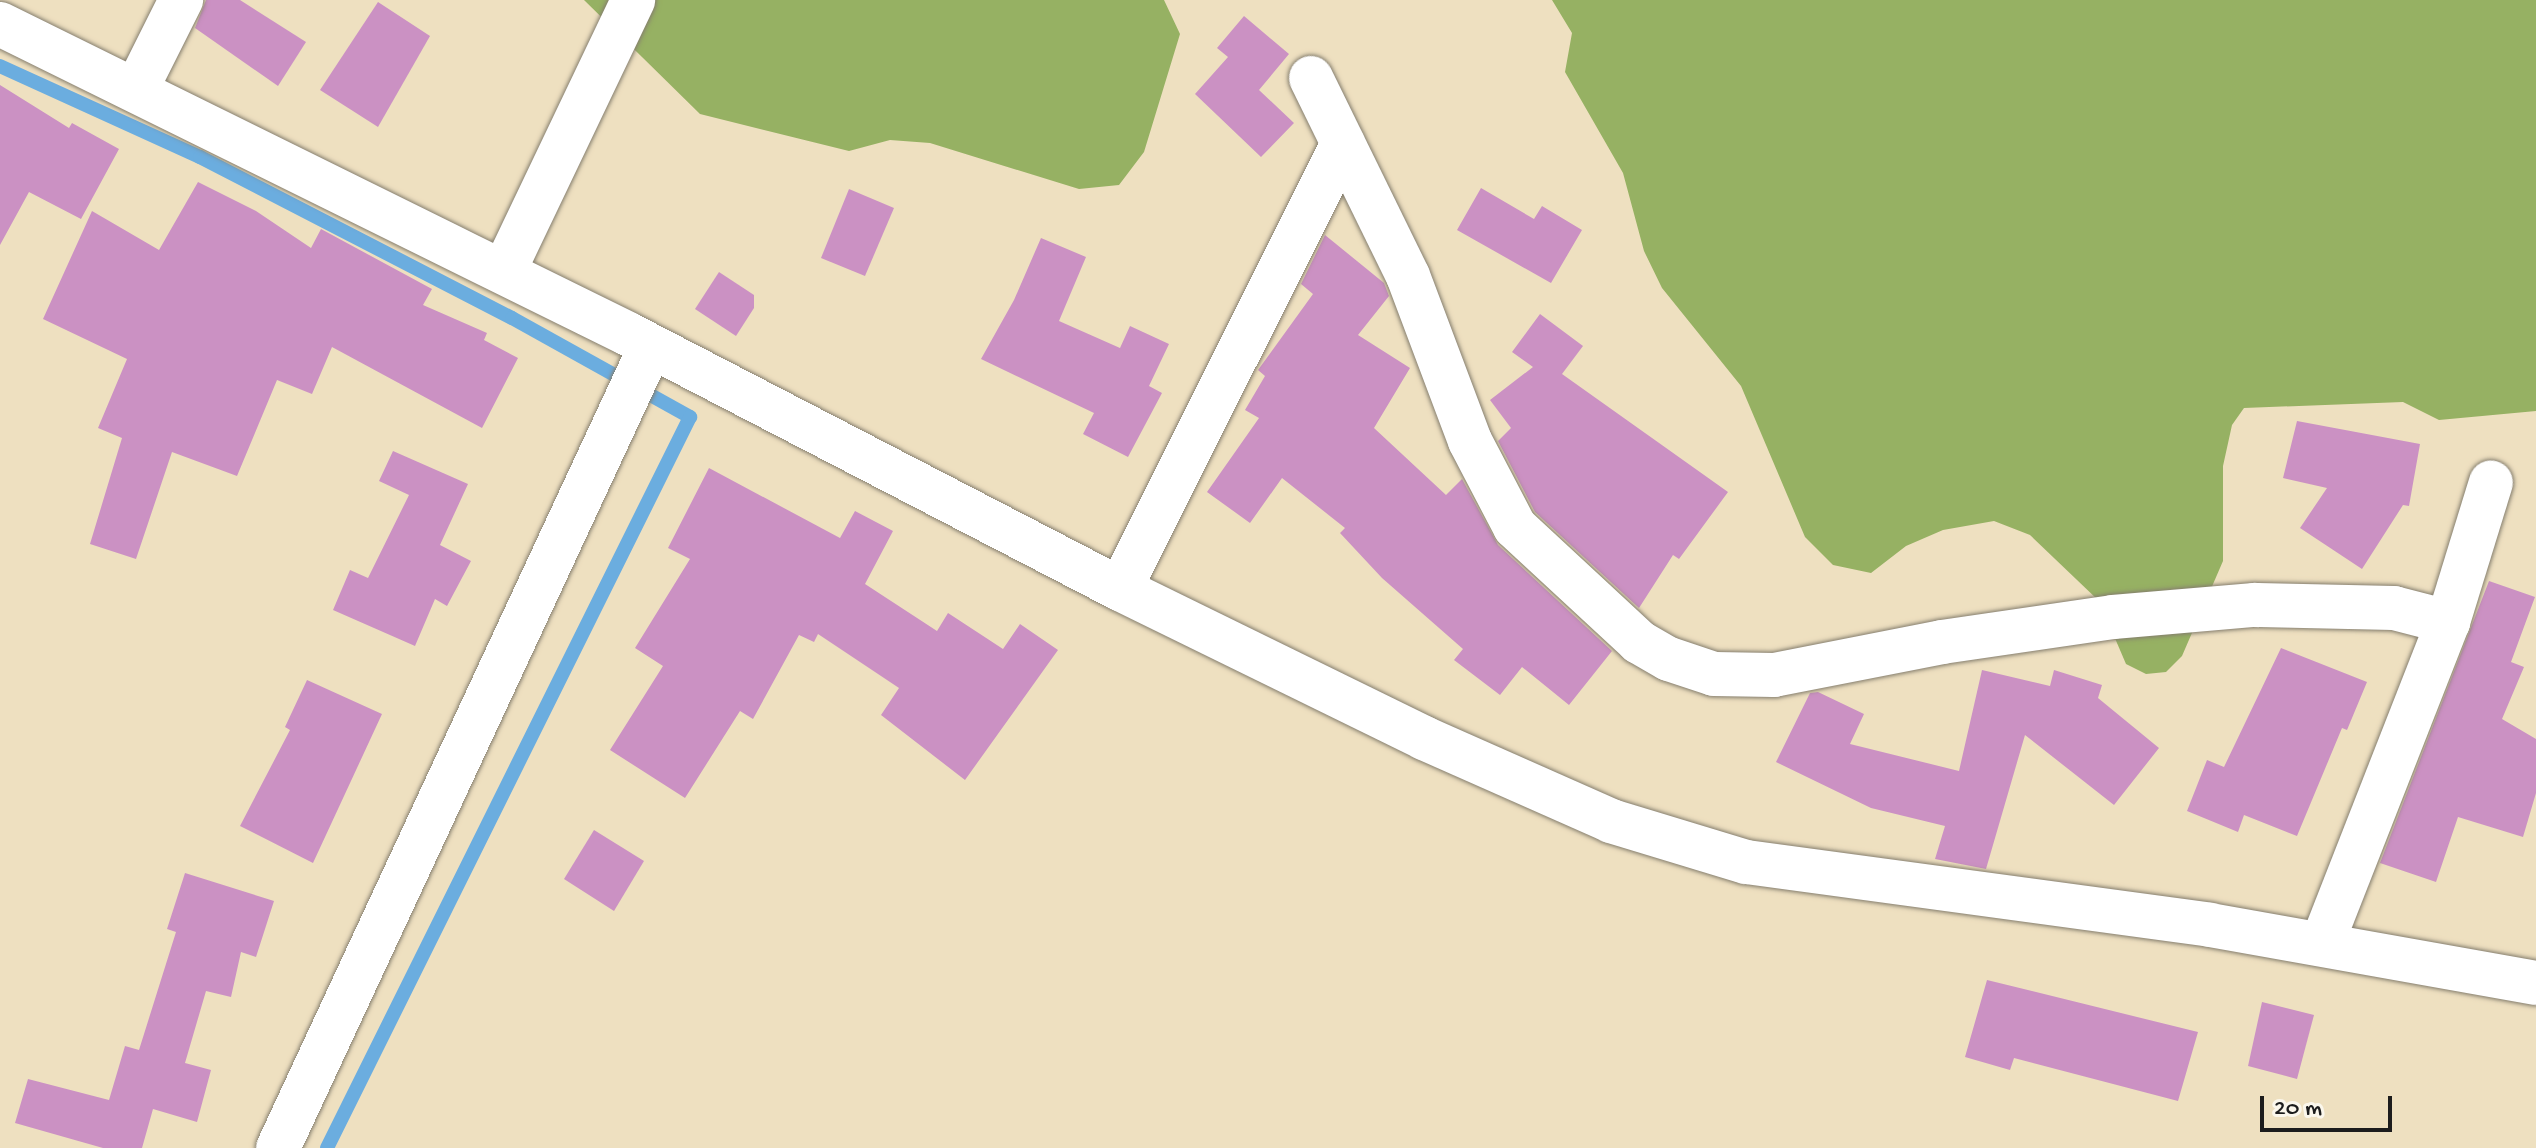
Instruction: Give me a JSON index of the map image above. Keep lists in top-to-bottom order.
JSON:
{
  "scale_bar": "20 m"
}
